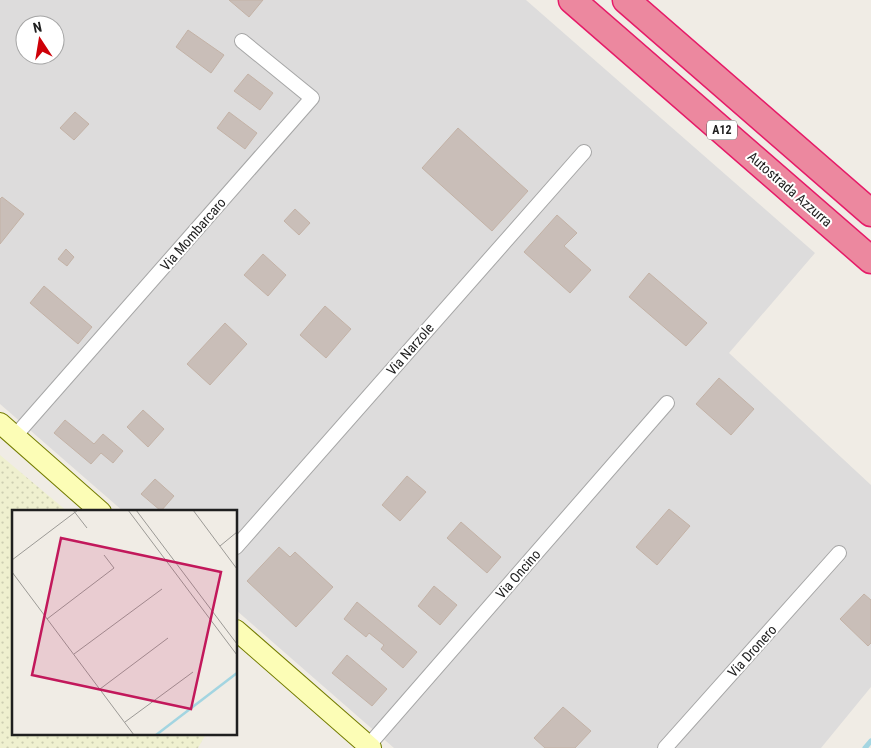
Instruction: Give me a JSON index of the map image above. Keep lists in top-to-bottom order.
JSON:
{
  "streets": {
    "highway": ["A12", "Autostrada Azzurra"],
    "street": [
      "Via Mombarcaro",
      "Via Narzole",
      "Via Oncino",
      "Via Dronero"
    ]
  },
  "north": "top"
}
